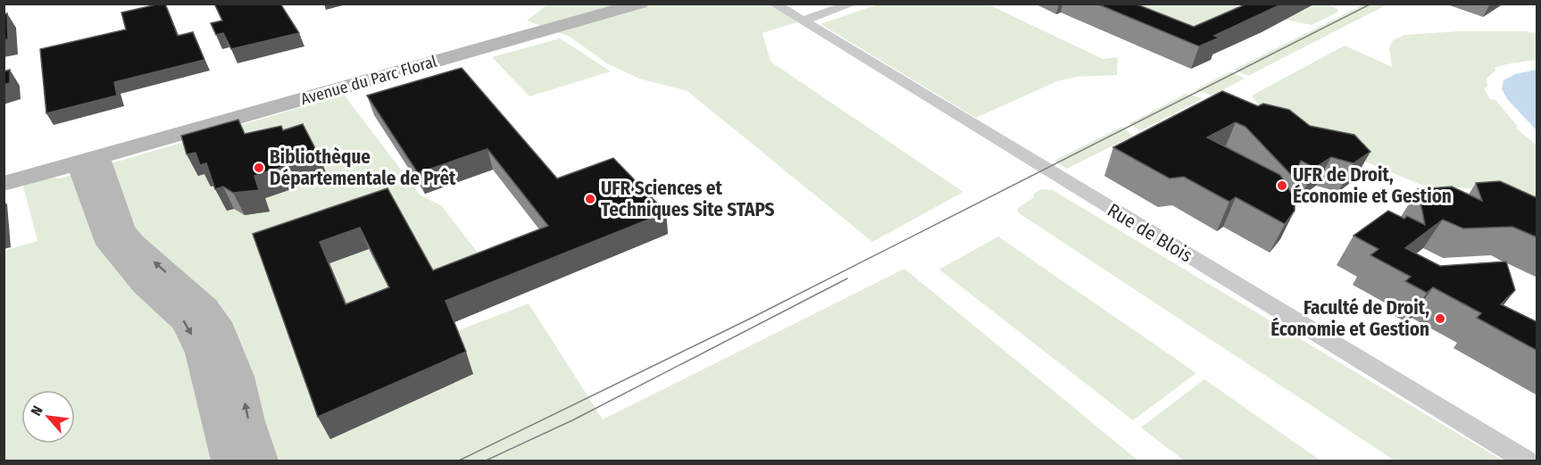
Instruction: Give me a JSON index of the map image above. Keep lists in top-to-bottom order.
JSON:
{
  "streets": {
    "street": ["Avenue du Parc Floral", "Rue de Blois"]
  },
  "places": [
    "Bibliothèque Départementale de Prêt",
    "UFR de Droit, Économie et Gestion",
    "UFR Sciences et Techniques Site STAPS",
    "Faculté de Droit, Économie et Gestion"
  ],
  "north": "top left"
}
